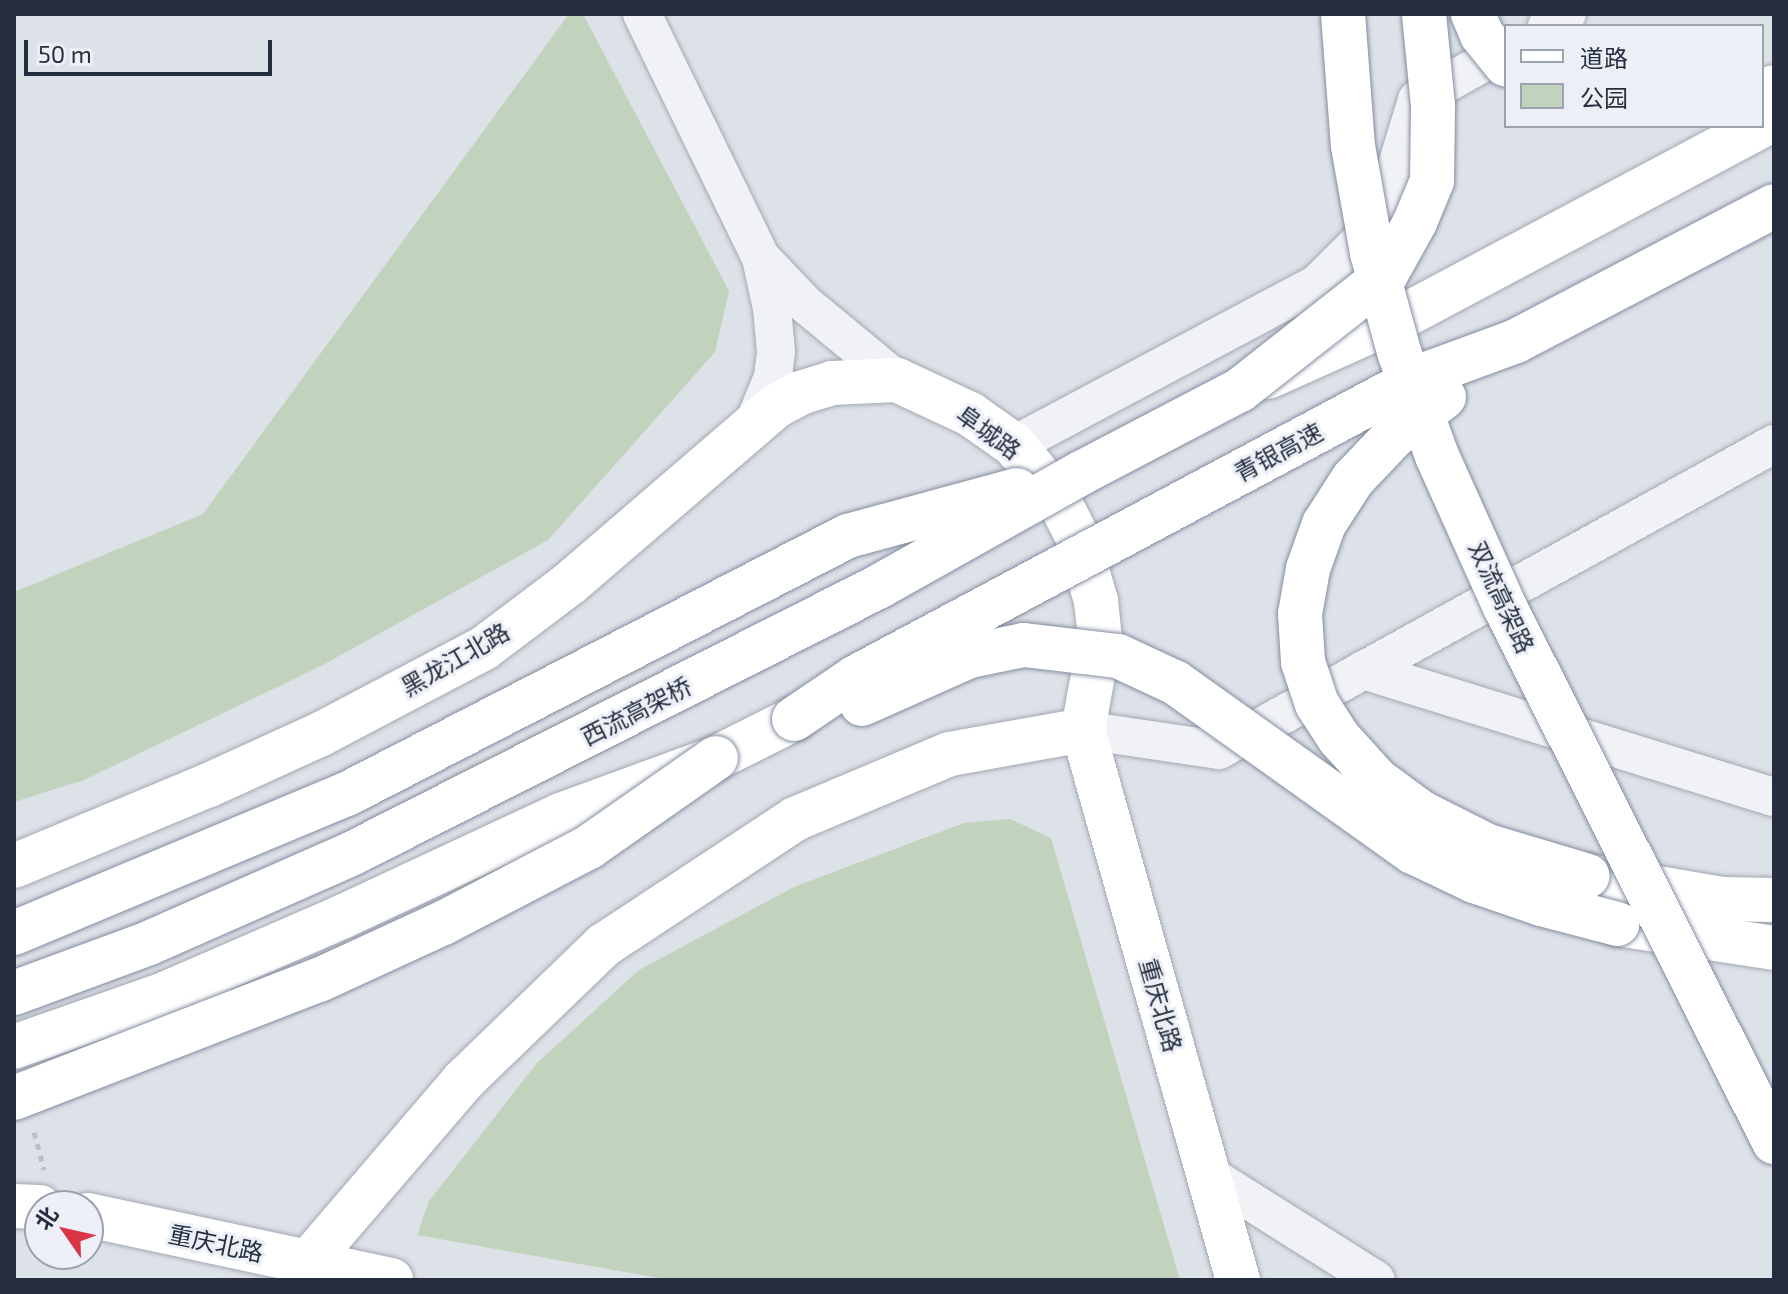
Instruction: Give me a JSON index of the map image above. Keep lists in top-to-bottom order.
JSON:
{
  "streets": {
    "main road": [
      "阜城路",
      "青银高速",
      "双流高架路",
      "黑龙江北路",
      "西流高架桥",
      "重庆北路"
    ]
  },
  "crossings": [
    ["阜城路", "黑龙江北路"],
    ["阜城路", "重庆北路"]
  ],
  "legend": ["道路", "公园"],
  "scale_bar": "50 m",
  "north": "top left"
}
